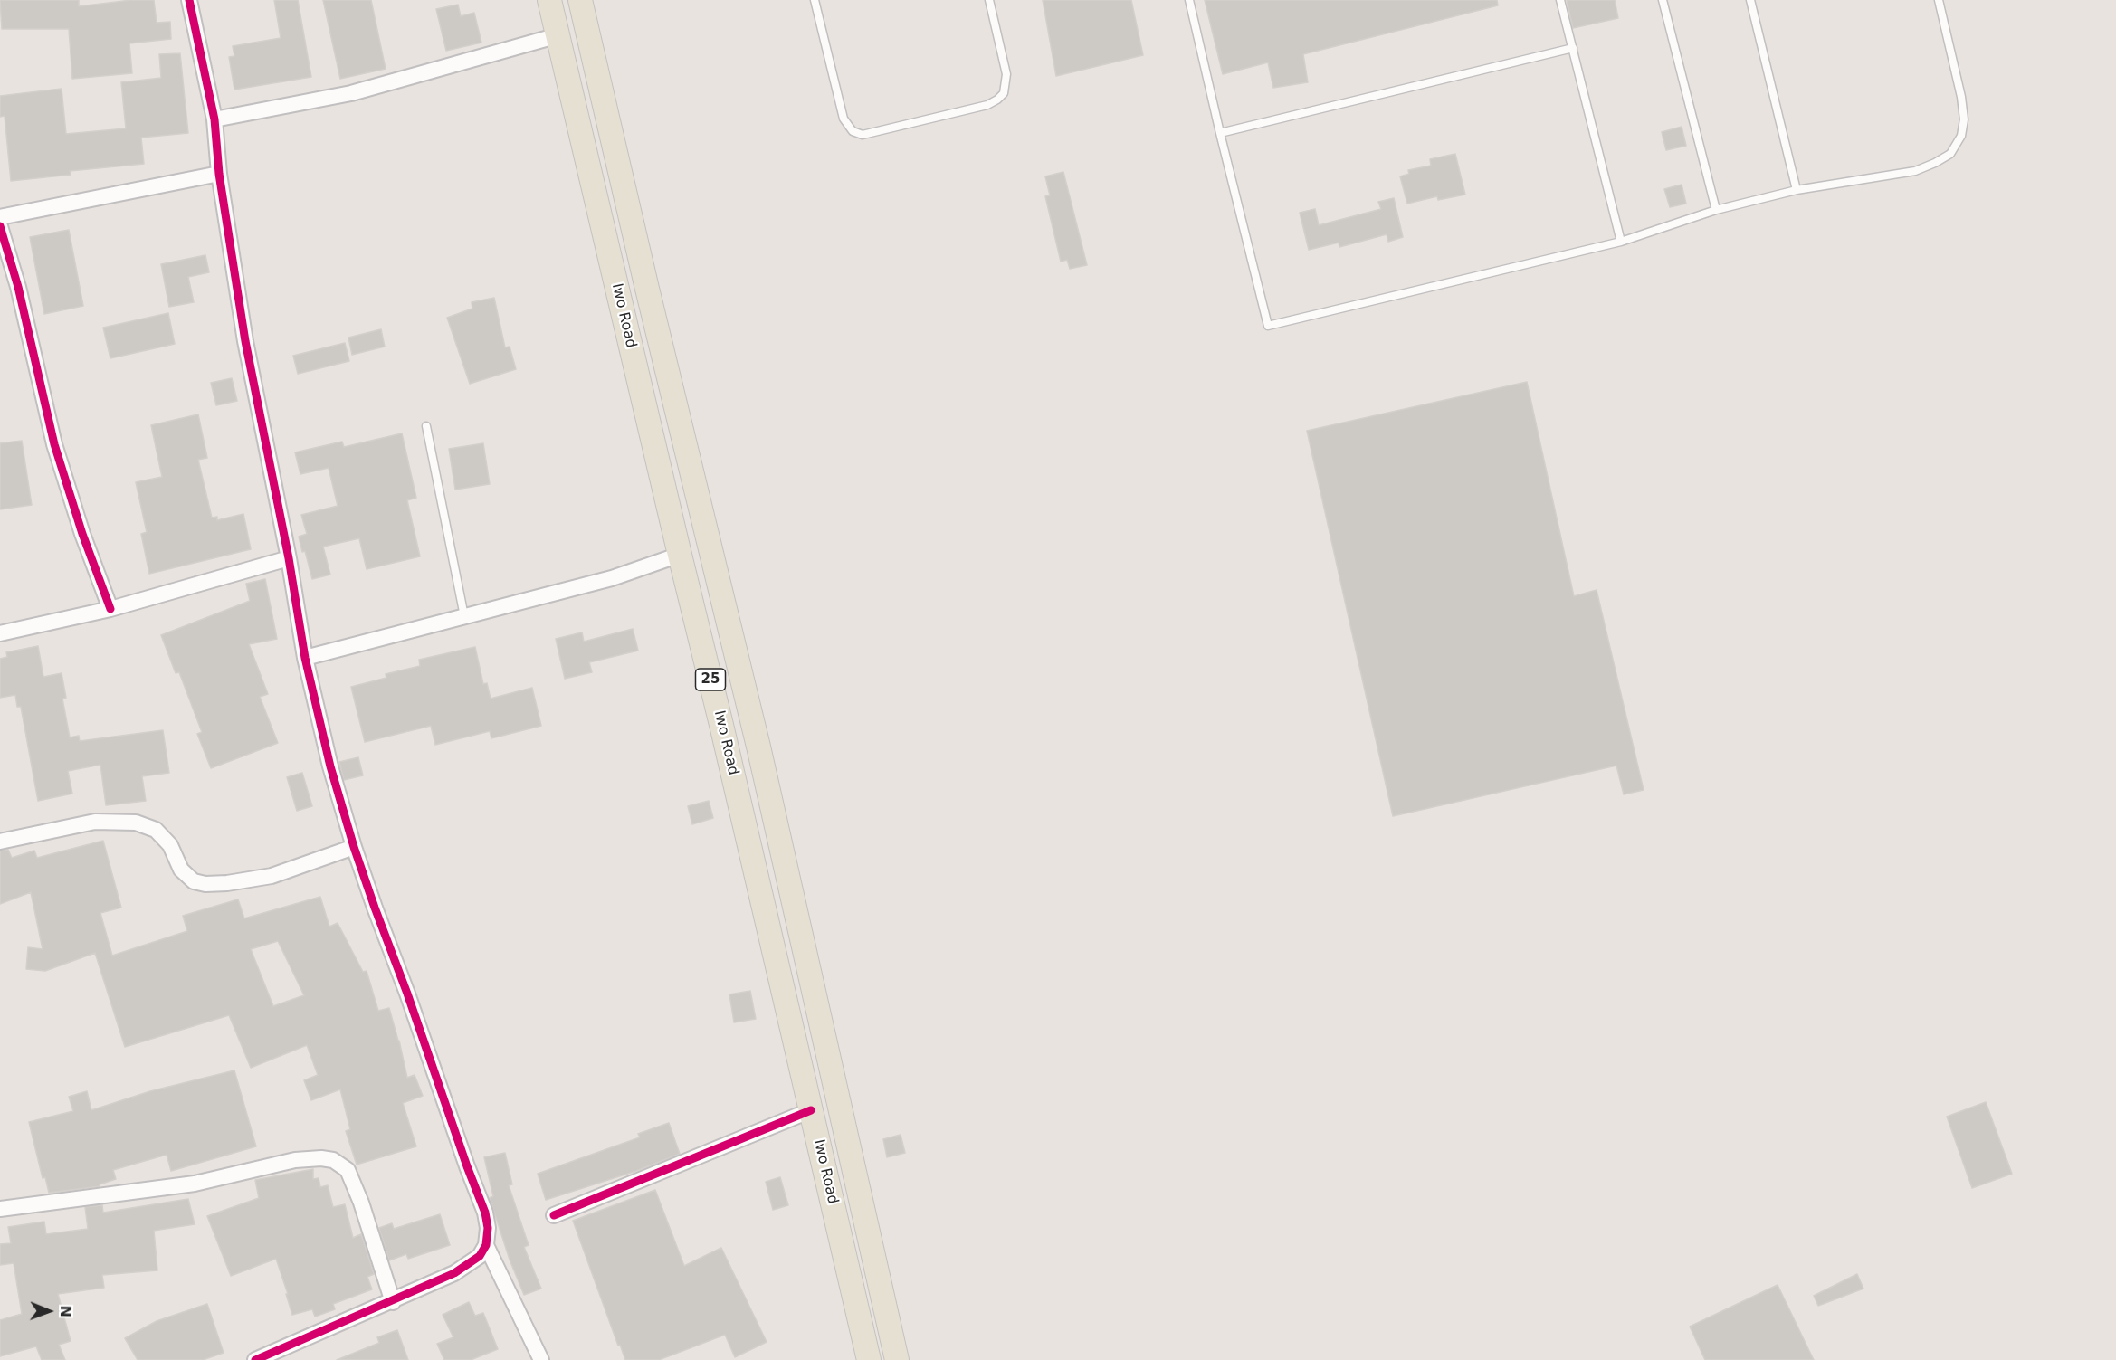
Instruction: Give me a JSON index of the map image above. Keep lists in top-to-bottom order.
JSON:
{
  "streets": {
    "main road": ["Iwo Road", "25"]
  },
  "north": "right"
}
